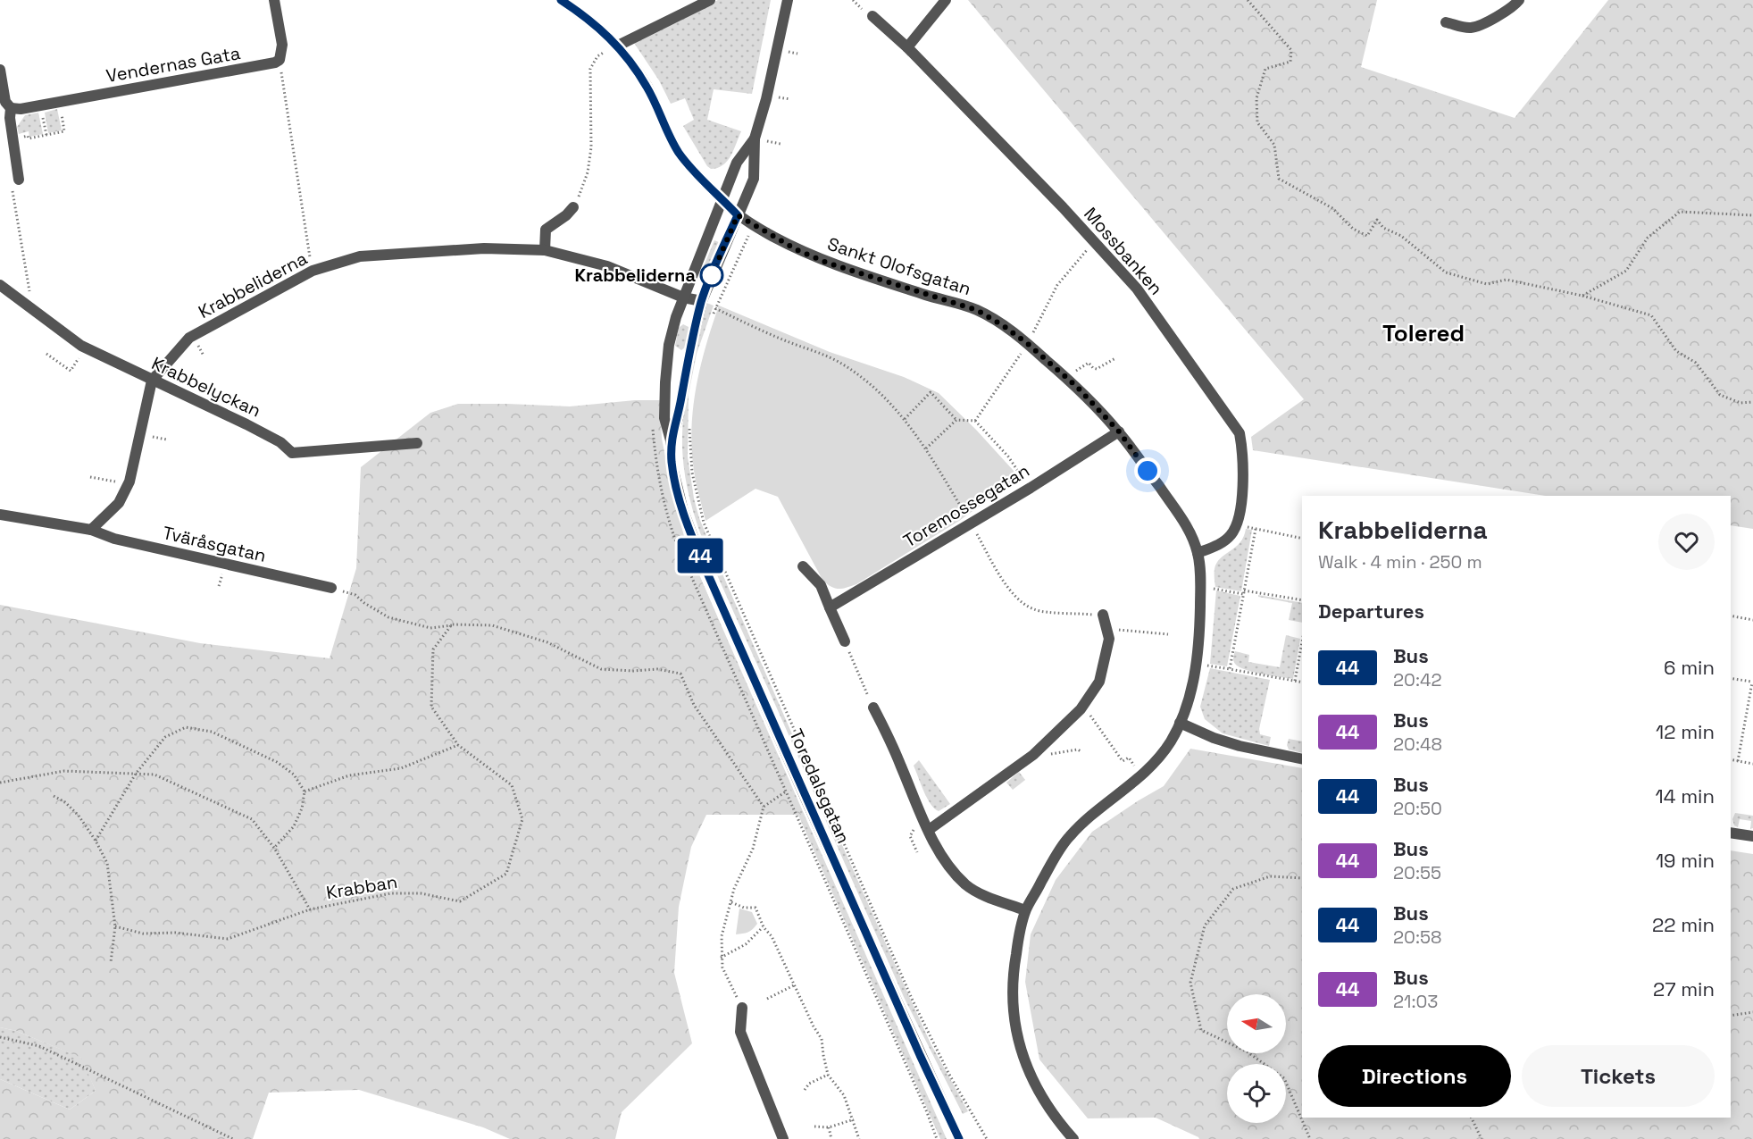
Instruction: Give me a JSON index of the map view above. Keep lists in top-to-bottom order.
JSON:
{
  "streets": {
    "street": [
      "Vendernas Gata",
      "Mossbanken",
      "Sankt Olofsgatan",
      "Krabbeliderna",
      "Krabbelyckan",
      "Toremossegatan",
      "Tväråsgatan",
      "Toredalsgatan"
    ],
    "path": ["Krabban"]
  },
  "crossings": [
    ["Sankt Olofsgatan", "Toremossegatan"],
    ["Sankt Olofsgatan", "Toredalsgatan"],
    ["Krabbeliderna", "Krabbelyckan"],
    ["Krabbeliderna", "Tväråsgatan"],
    ["Krabbeliderna", "Toredalsgatan"]
  ],
  "districts": ["Tolered"],
  "places": ["Krabbeliderna"],
  "lines": ["bus line 44"],
  "north": "left",
  "page": {
    "on_map": "44",
    "heading": [
      ["Krabbeliderna", "Walk · 4 min · 250 m"],
      "Departures"
    ],
    "list": [
      {
        "mark": "44",
        "name": "Bus",
        "note": "20:42",
        "value": "6 min"
      },
      {
        "mark": "44",
        "name": "Bus",
        "note": "20:48",
        "value": "12 min"
      },
      {
        "mark": "44",
        "name": "Bus",
        "note": "20:50",
        "value": "14 min"
      },
      {
        "mark": "44",
        "name": "Bus",
        "note": "20:55",
        "value": "19 min"
      },
      {
        "mark": "44",
        "name": "Bus",
        "note": "20:58",
        "value": "22 min"
      },
      {
        "mark": "44",
        "name": "Bus",
        "note": "21:03",
        "value": "27 min"
      }
    ],
    "buttons": ["Directions", "Tickets"]
  }
}
